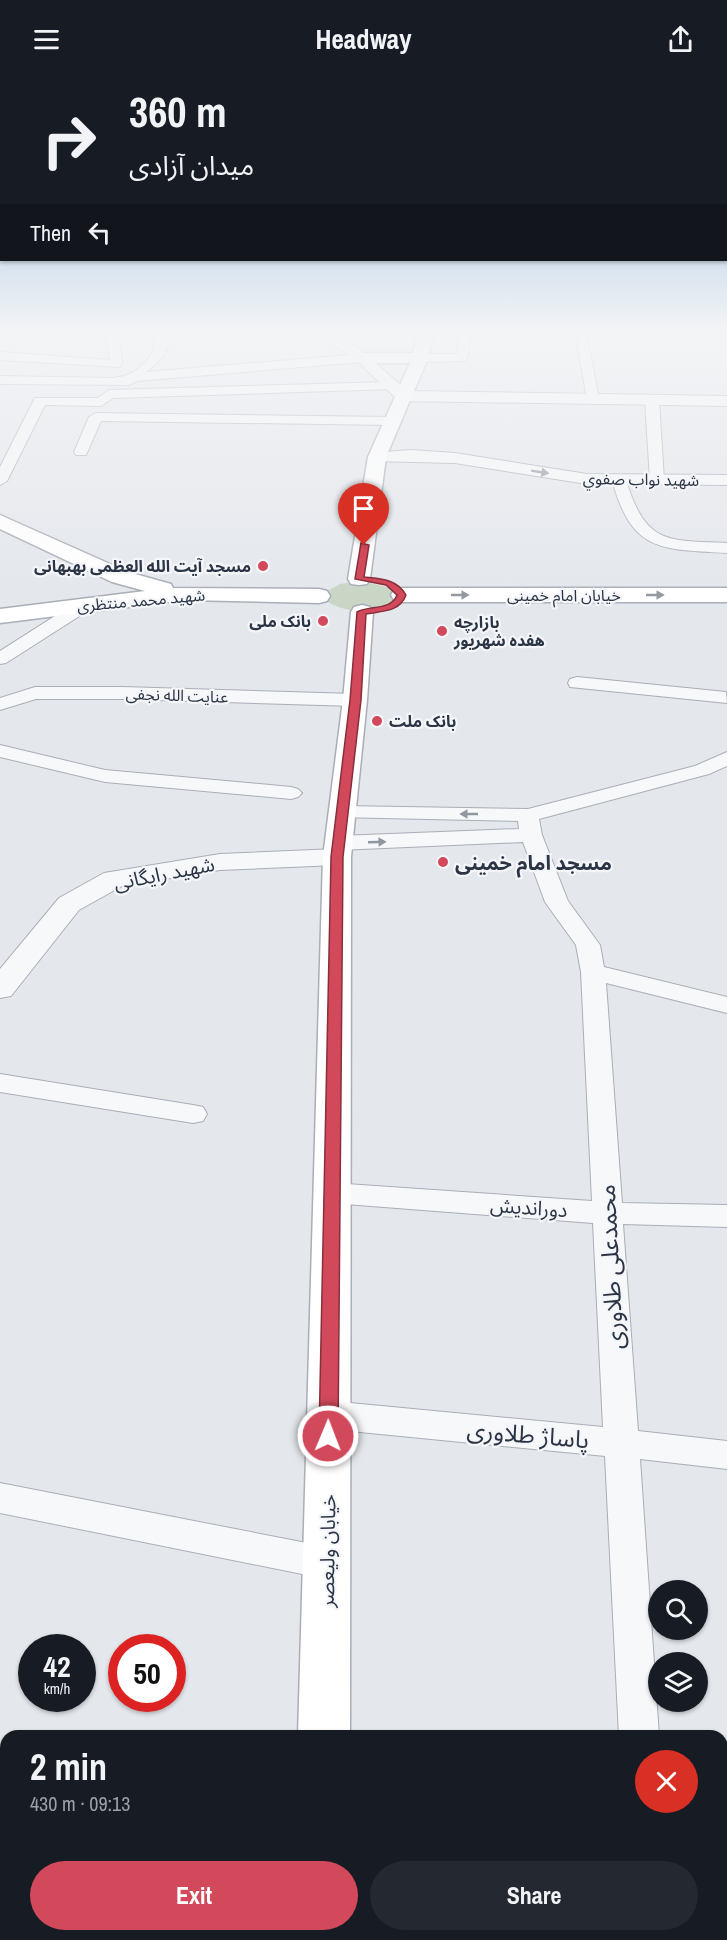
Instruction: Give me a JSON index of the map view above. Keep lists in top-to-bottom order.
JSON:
{
  "streets": {
    "main road": ["خیابان امام خمینی", "شهید محمد منتظری", "خیابان ولیعصر"],
    "street": [
      "شهید نواب صفوي",
      "عنایت الله نجفی",
      "شهید رایگانی",
      "دوراندیش",
      "محمدعلی طلاوری",
      "پاساژ طلاوری"
    ]
  },
  "crossings": [
    ["خیابان امام خمینی", "شهید محمد منتظری"],
    ["عنایت الله نجفی", "خیابان ولیعصر"],
    ["شهید رایگانی", "خیابان ولیعصر"],
    ["دوراندیش", "محمدعلی طلاوری"],
    ["دوراندیش", "خیابان ولیعصر"],
    ["محمدعلی طلاوری", "پاساژ طلاوری"],
    ["پاساژ طلاوری", "خیابان ولیعصر"]
  ],
  "one_way": ["شهید نواب صفوي", "خیابان امام خمینی"],
  "places": [
    "مسجد آیت الله العظمی بهبهانی",
    "بانک ملی",
    "بازارچه هفده شهریور",
    "بانک ملت",
    "مسجد امام خمینی"
  ],
  "page": {
    "header": "Headway",
    "turn": ["360 m", "میدان آزادی"],
    "then": "Then",
    "speed": "42 km/h",
    "limit": "50",
    "heading": ["2 min", "430 m · 09:13"],
    "buttons": ["Exit", "Share"]
  }
}
